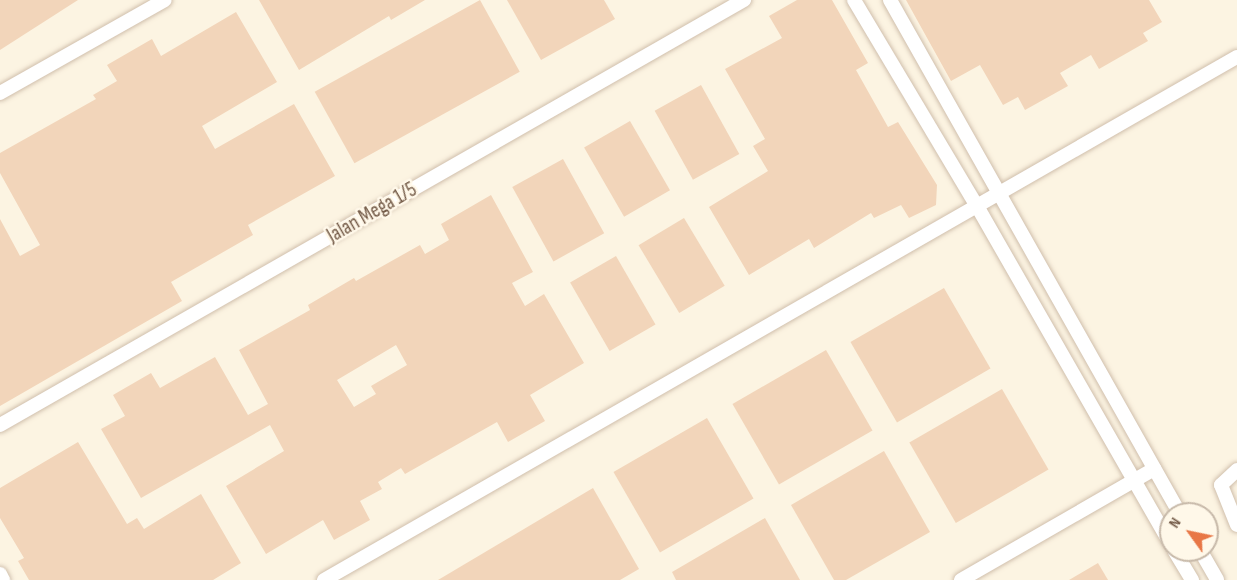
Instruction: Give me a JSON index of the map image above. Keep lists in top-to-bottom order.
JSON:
{
  "streets": {
    "street": ["Jalan Mega 1/5"]
  },
  "north": "top left"
}
